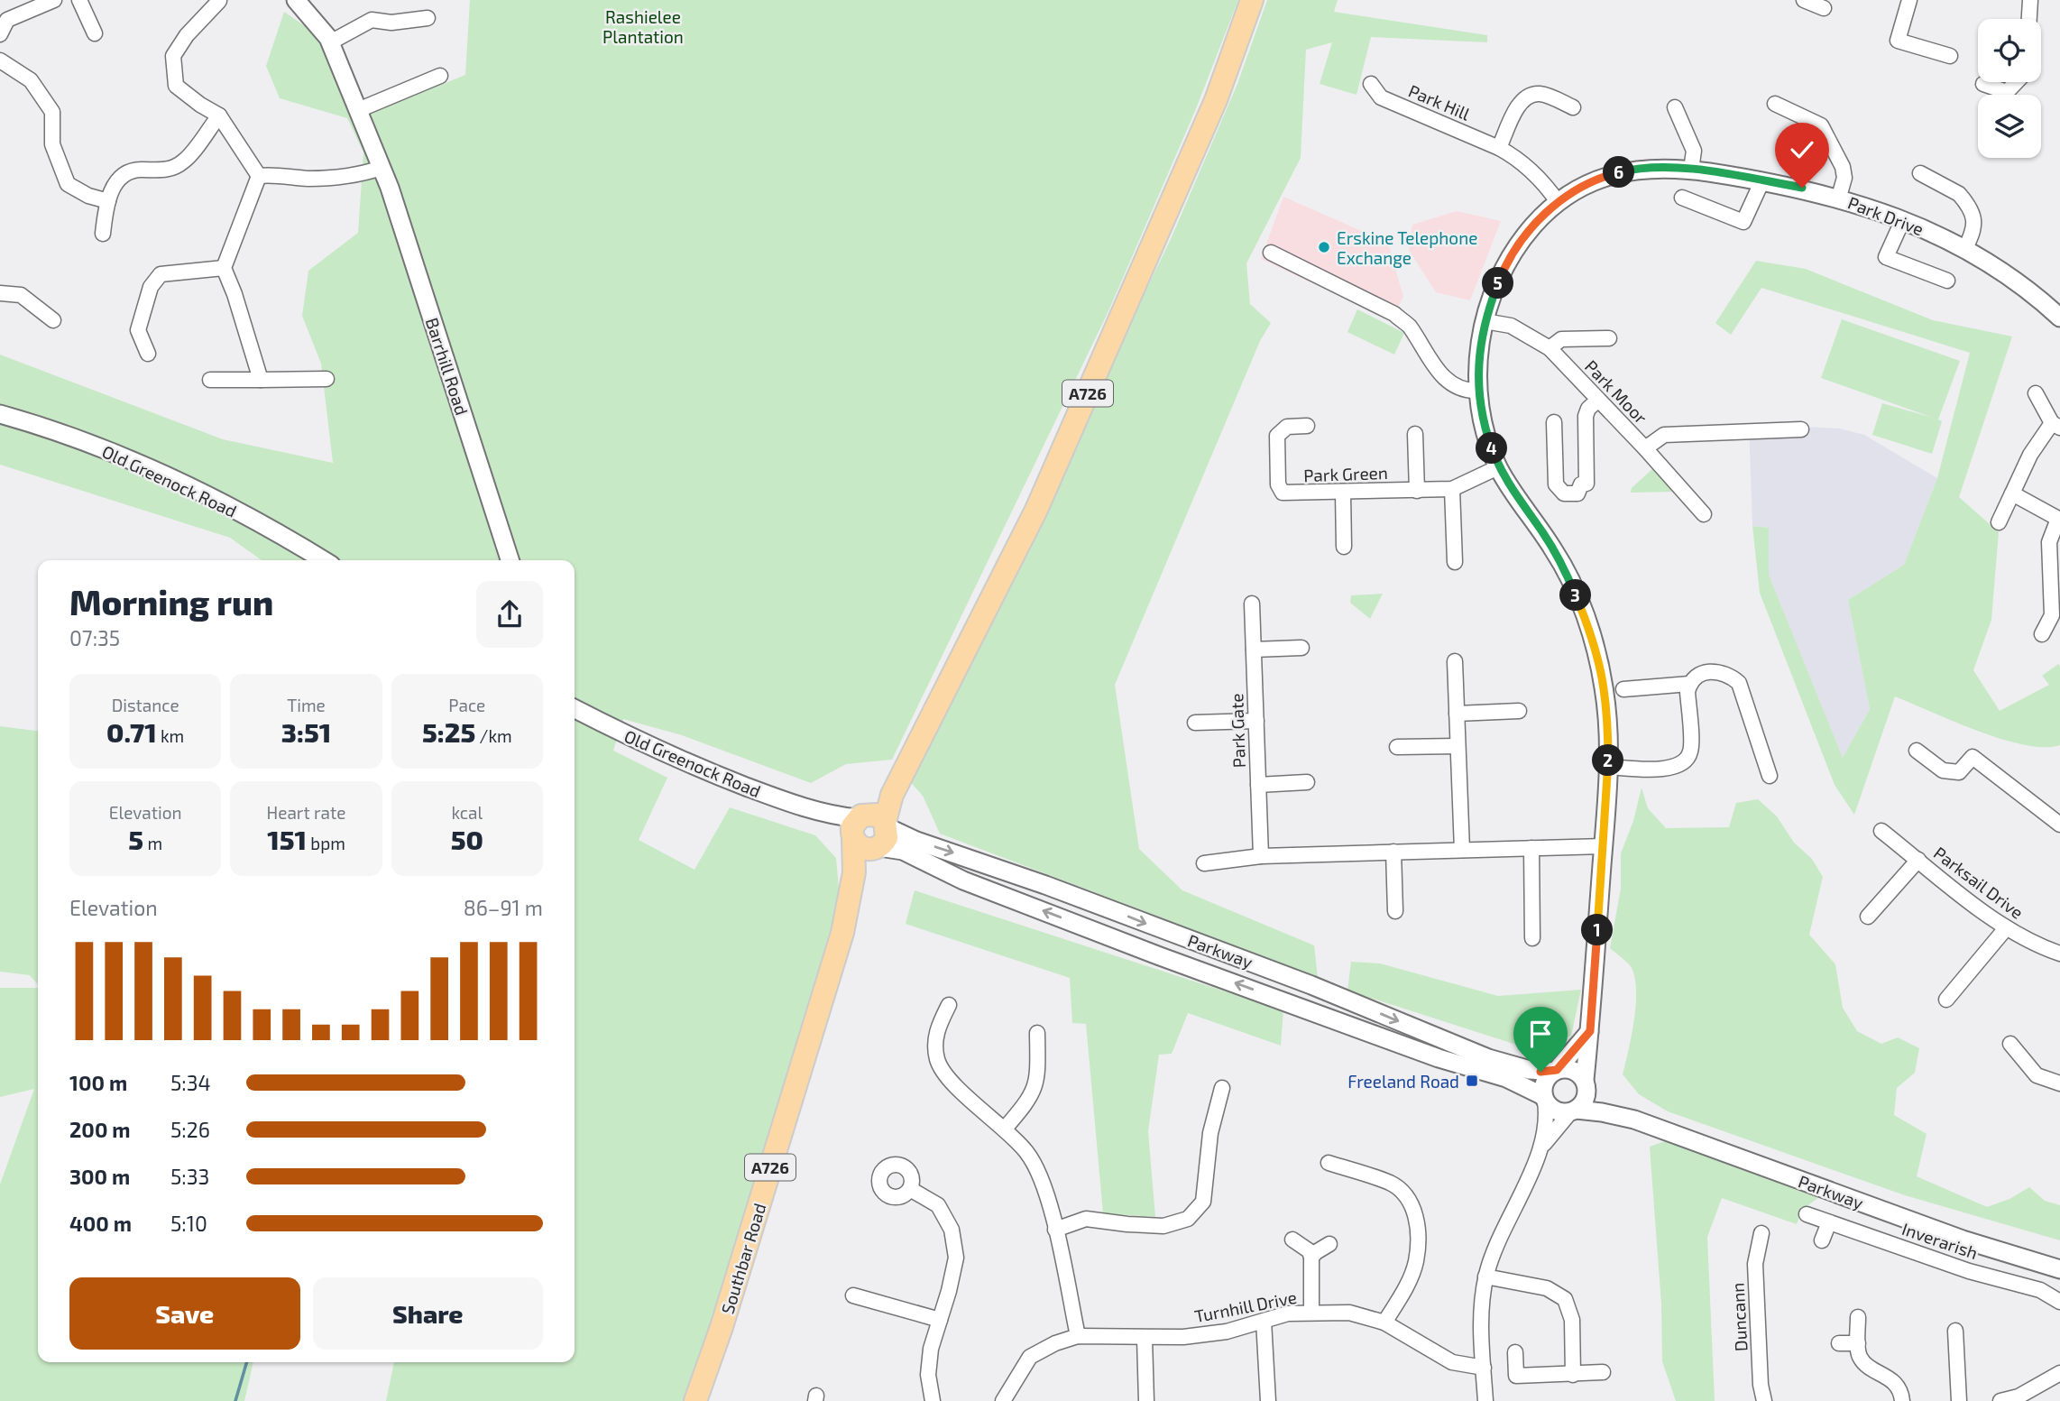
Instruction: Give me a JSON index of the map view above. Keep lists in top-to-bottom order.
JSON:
{
  "streets": {
    "main road": ["A726", "Southbar Road"],
    "street": [
      "Park Hill",
      "Park Drive",
      "Barrhill Road",
      "Park Moor",
      "Park Green",
      "Old Greenock Road",
      "Park Gate",
      "Parksail Drive",
      "Parkway",
      "Inverarish",
      "Turnhill Drive",
      "Duncann"
    ]
  },
  "crossings": [
    ["Park Hill", "Park Drive"],
    ["Park Drive", "Park Moor"],
    ["Park Drive", "Park Green"],
    ["Park Drive", "Parkway"],
    ["A726", "Old Greenock Road"],
    ["A726", "Parkway"],
    ["A726", "Southbar Road"],
    ["Old Greenock Road", "Southbar Road"],
    ["Parkway", "Southbar Road"]
  ],
  "parks": ["Rashielee Plantation"],
  "places": {
    "other": ["Erskine Telephone Exchange"],
    "transit": ["Freeland Road"]
  },
  "page": {
    "pins": [
      "6",
      "5",
      "4",
      "3",
      "2",
      "1"
    ],
    "heading": ["Morning run", "07:35"],
    "stats": [
      ["Distance", "0.71 km"],
      ["Time", "3:51"],
      ["Pace", "5:25 /km"],
      ["Elevation", "5 m"],
      ["Heart rate", "151 bpm"],
      ["kcal", "50"]
    ],
    "chart": ["Elevation", "86–91 m"],
    "list": [
      {
        "name": "100 m",
        "note": "5:34"
      },
      {
        "name": "200 m",
        "note": "5:26"
      },
      {
        "name": "300 m",
        "note": "5:33"
      },
      {
        "name": "400 m",
        "note": "5:10"
      }
    ],
    "buttons": ["Save", "Share"]
  }
}
